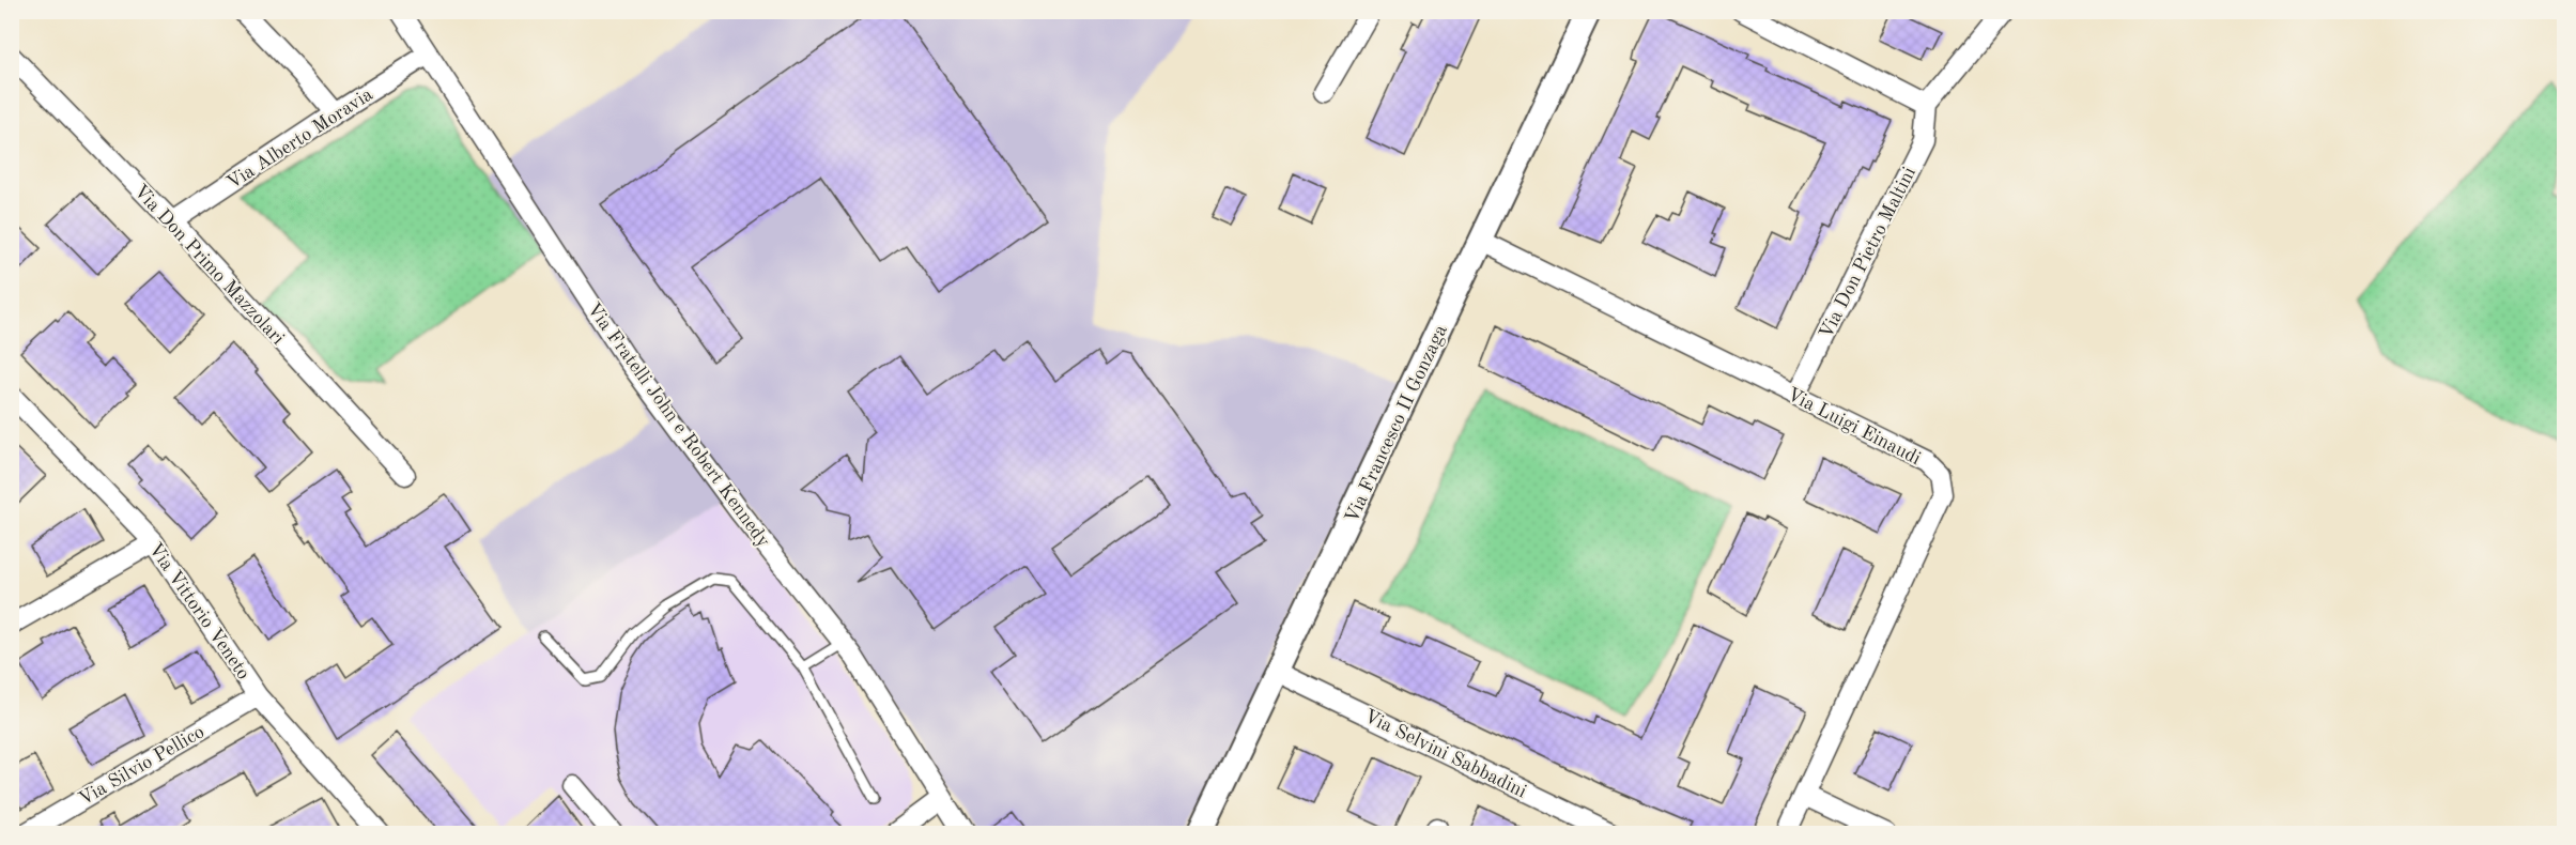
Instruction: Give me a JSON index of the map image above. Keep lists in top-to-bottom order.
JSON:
{
  "streets": {
    "street": [
      "Via Alberto Moravia",
      "Via Don Pietro Maltini",
      "Via Don Primo Mazzolari",
      "Via Francesco II Gonzaga",
      "Via Fratelli John e Robert Kennedy",
      "Via Luigi Einaudi",
      "Via Vittorio Veneto",
      "Via Selvini Sabbadini",
      "Via Silvio Pellico"
    ]
  },
  "crossings": [
    ["Via Alberto Moravia", "Via Don Primo Mazzolari"],
    ["Via Alberto Moravia", "Via Fratelli John e Robert Kennedy"],
    ["Via Don Pietro Maltini", "Via Luigi Einaudi"],
    ["Via Francesco II Gonzaga", "Via Luigi Einaudi"],
    ["Via Francesco II Gonzaga", "Via Selvini Sabbadini"],
    ["Via Vittorio Veneto", "Via Silvio Pellico"]
  ]
}
